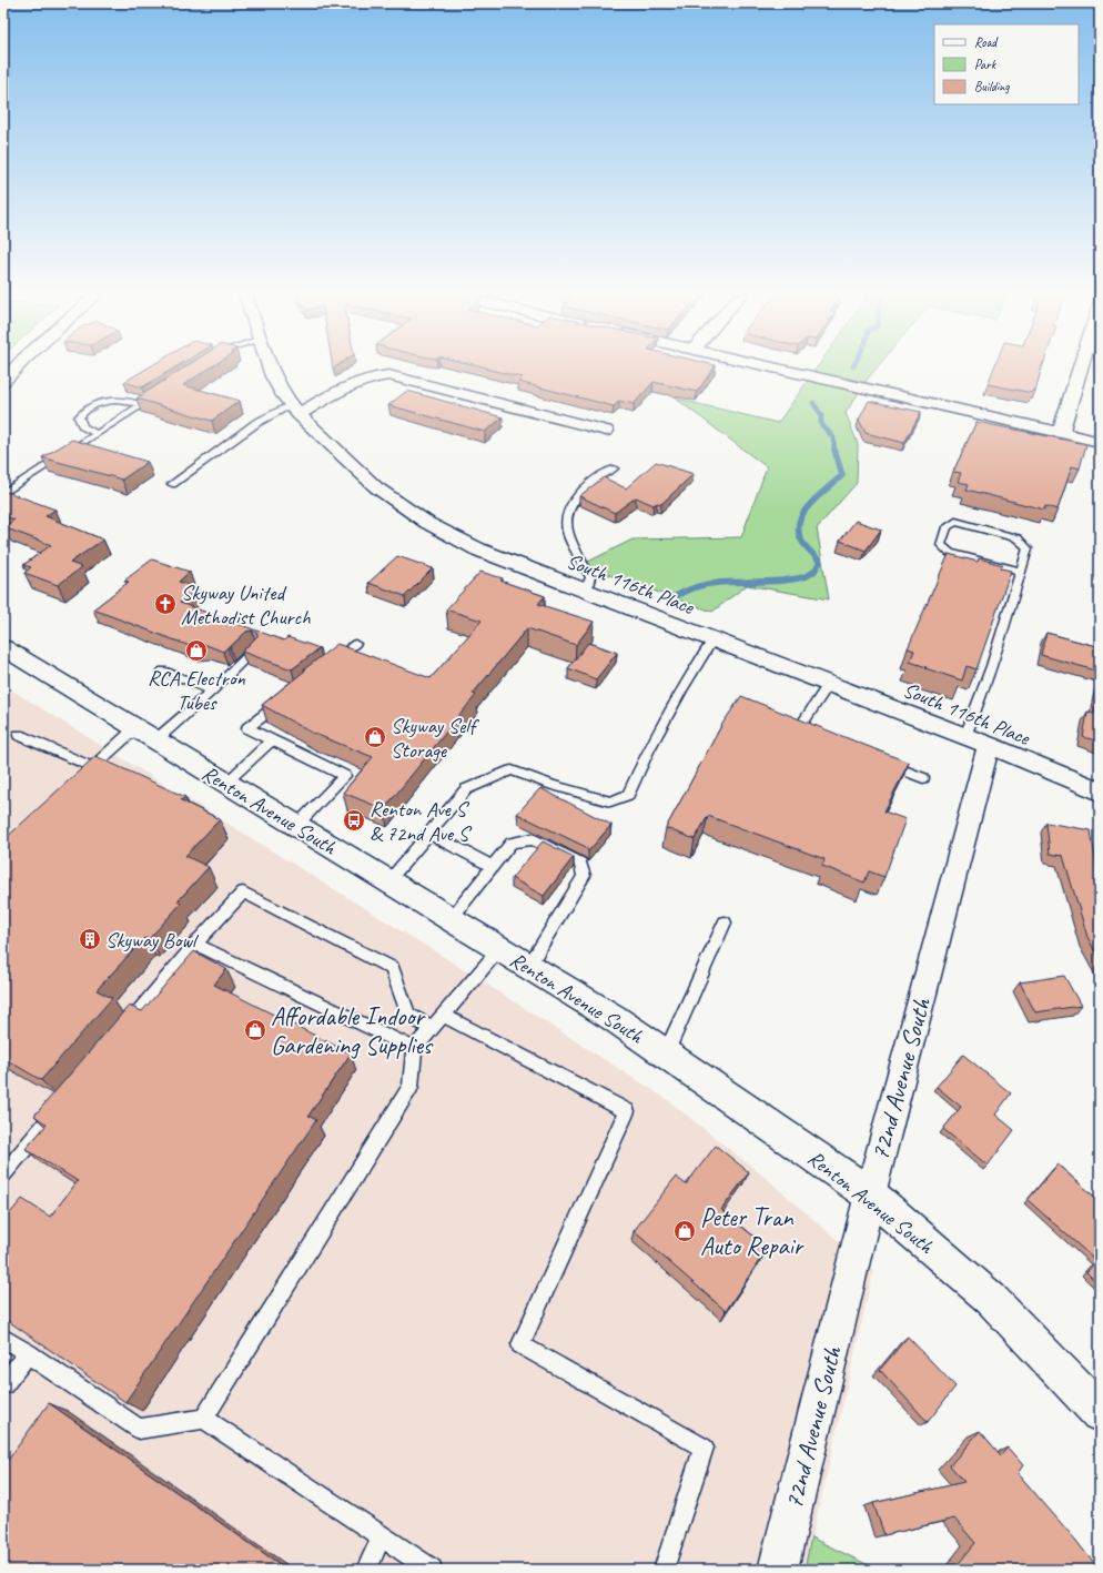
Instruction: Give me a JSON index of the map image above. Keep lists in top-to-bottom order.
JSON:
{
  "streets": {
    "main road": ["Renton Avenue South"],
    "street": ["South 116th Place", "72nd Avenue South"]
  },
  "crossings": [
    ["South 116th Place", "72nd Avenue South"],
    ["Renton Avenue South", "72nd Avenue South"]
  ],
  "places": {
    "church": ["Skyway United Methodist Church"],
    "shop": [
      "RCA Electron Tubes",
      "Skyway Self Storage",
      "Affordable Indoor Gardening Supplies",
      "Peter Tran Auto Repair"
    ],
    "bus stop": ["Renton Ave S & 72nd Ave S"],
    "building": ["Skyway Bowl"]
  },
  "legend": ["Road", "Park", "Building"]
}
